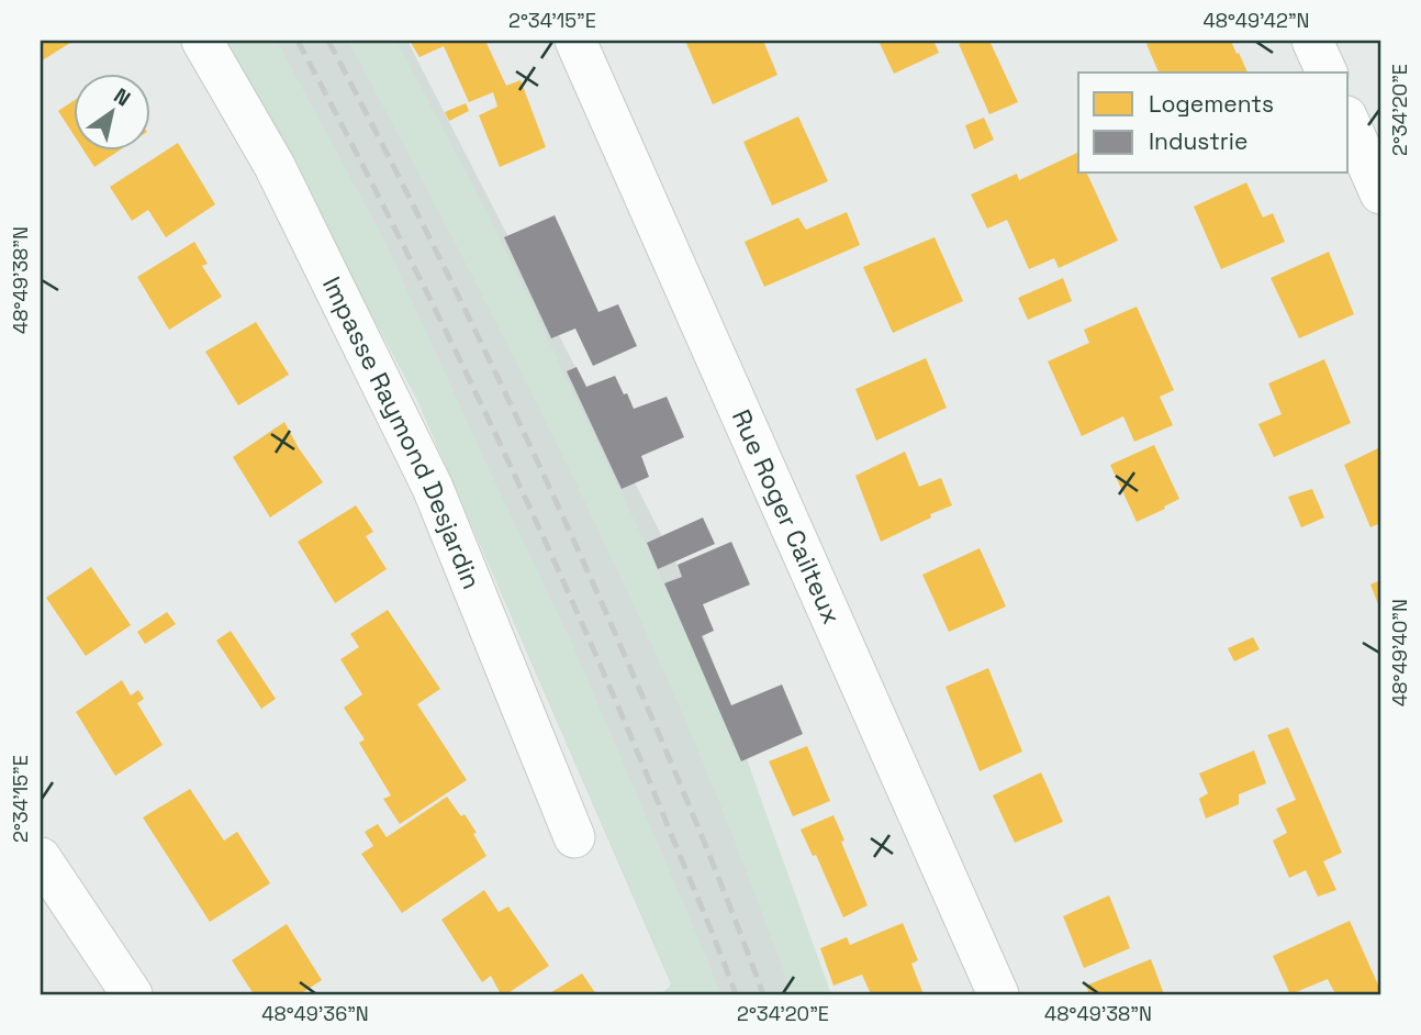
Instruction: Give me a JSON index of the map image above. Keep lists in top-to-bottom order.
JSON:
{
  "streets": {
    "street": ["Impasse Raymond Desjardin", "Rue Roger Cailteux"]
  },
  "legend": ["Logements", "Industrie"],
  "north": "top right",
  "coordinates": [
    "2°34'15\"E",
    "48°49'42\"N",
    "2°34'20\"E",
    "48°49'38\"N",
    "48°49'40\"N",
    "48°49'36\"N"
  ]
}
